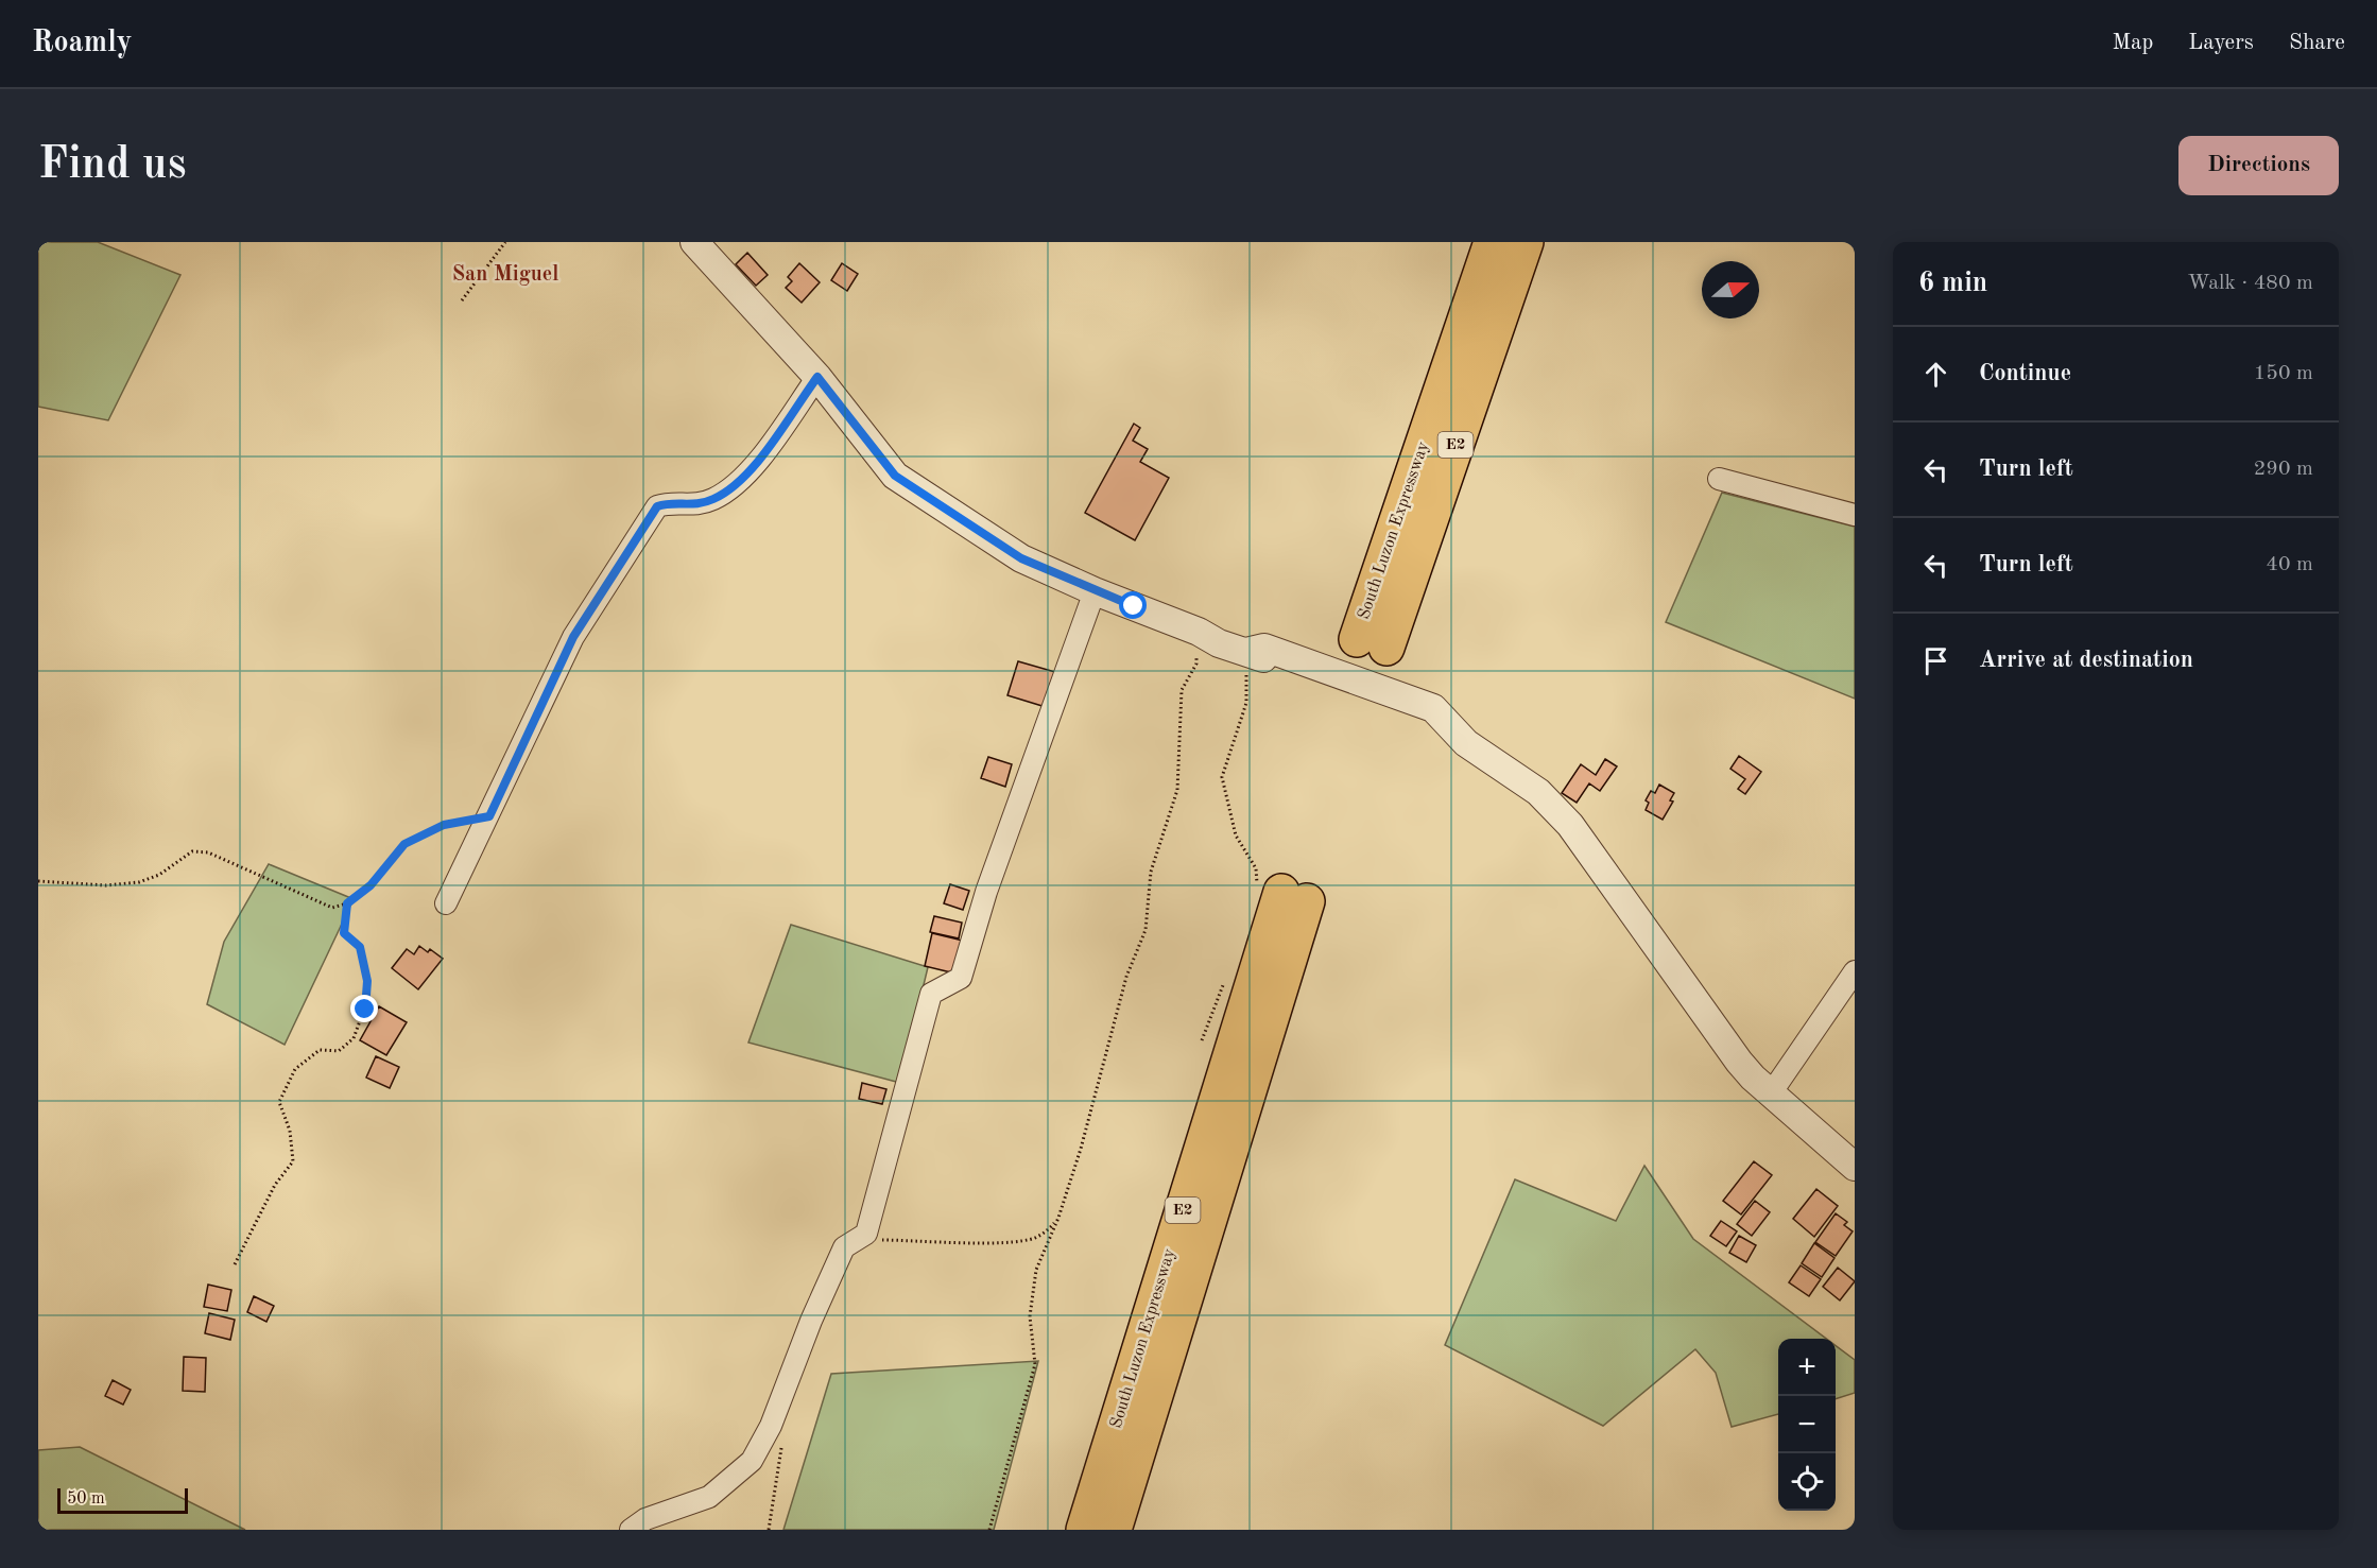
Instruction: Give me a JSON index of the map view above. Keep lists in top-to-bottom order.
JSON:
{
  "streets": {
    "highway": ["E2", "South Luzon Expressway"]
  },
  "districts": ["San Miguel"],
  "scale_bar": "50 m",
  "north": "right",
  "page": {
    "header": "Roamly",
    "nav": ["Map", "Layers", "Share"],
    "buttons": "Directions",
    "title": "Find us",
    "heading": ["6 min", "Walk · 480 m"],
    "list": [
      ["Continue", "150 m"],
      ["Turn left", "290 m"],
      ["Turn left", "40 m"],
      "Arrive at destination"
    ],
    "map_buttons": ["+", "−"],
    "scale": "50 m"
  }
}
